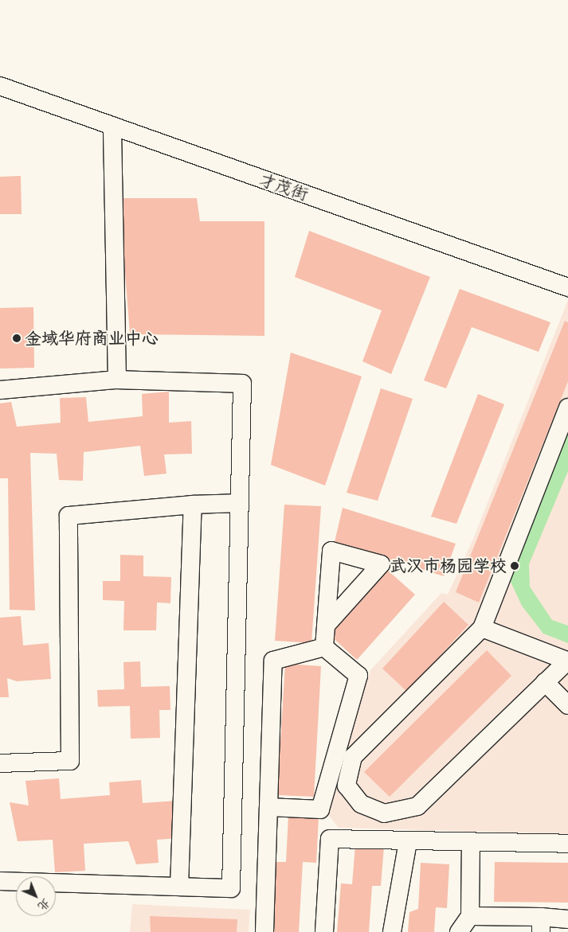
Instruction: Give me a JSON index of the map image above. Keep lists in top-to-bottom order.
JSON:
{
  "streets": {
    "street": ["才茂街"]
  },
  "places": ["金域华府商业中心", "武汉市杨园学校"],
  "north": "bottom right"
}
